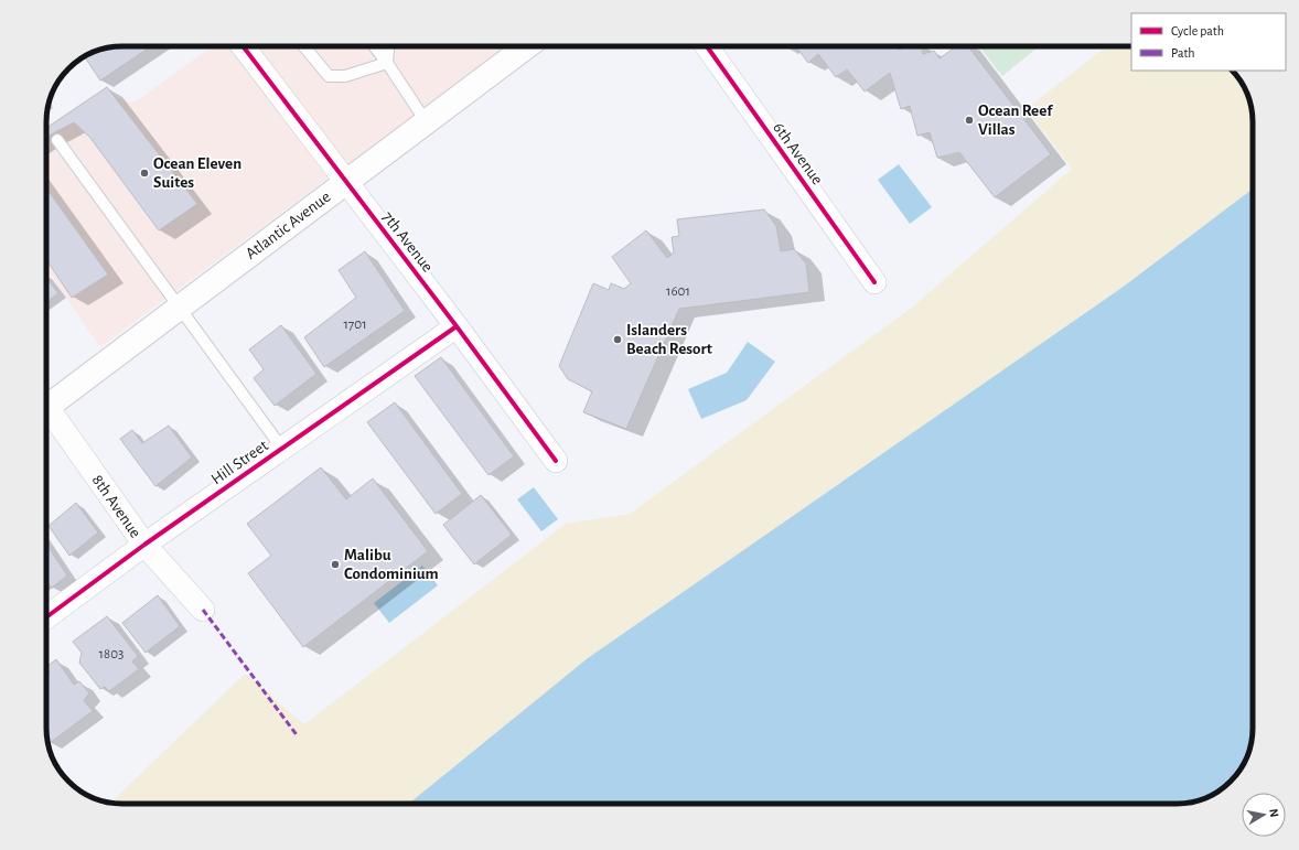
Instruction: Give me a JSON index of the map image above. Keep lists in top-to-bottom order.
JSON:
{
  "streets": {
    "main road": ["Atlantic Avenue"],
    "street": [
      "6th Avenue",
      "7th Avenue",
      "Hill Street",
      "8th Avenue"
    ]
  },
  "crossings": [
    ["Atlantic Avenue", "7th Avenue"],
    ["7th Avenue", "Hill Street"],
    ["Hill Street", "8th Avenue"]
  ],
  "places": [
    "Ocean Reef Villas",
    "Ocean Eleven Suites",
    "Islanders Beach Resort",
    "Malibu Condominium"
  ],
  "house_numbers": ["1601", "1701", "1803"],
  "legend": ["Cycle path", "Path"],
  "north": "right"
}
